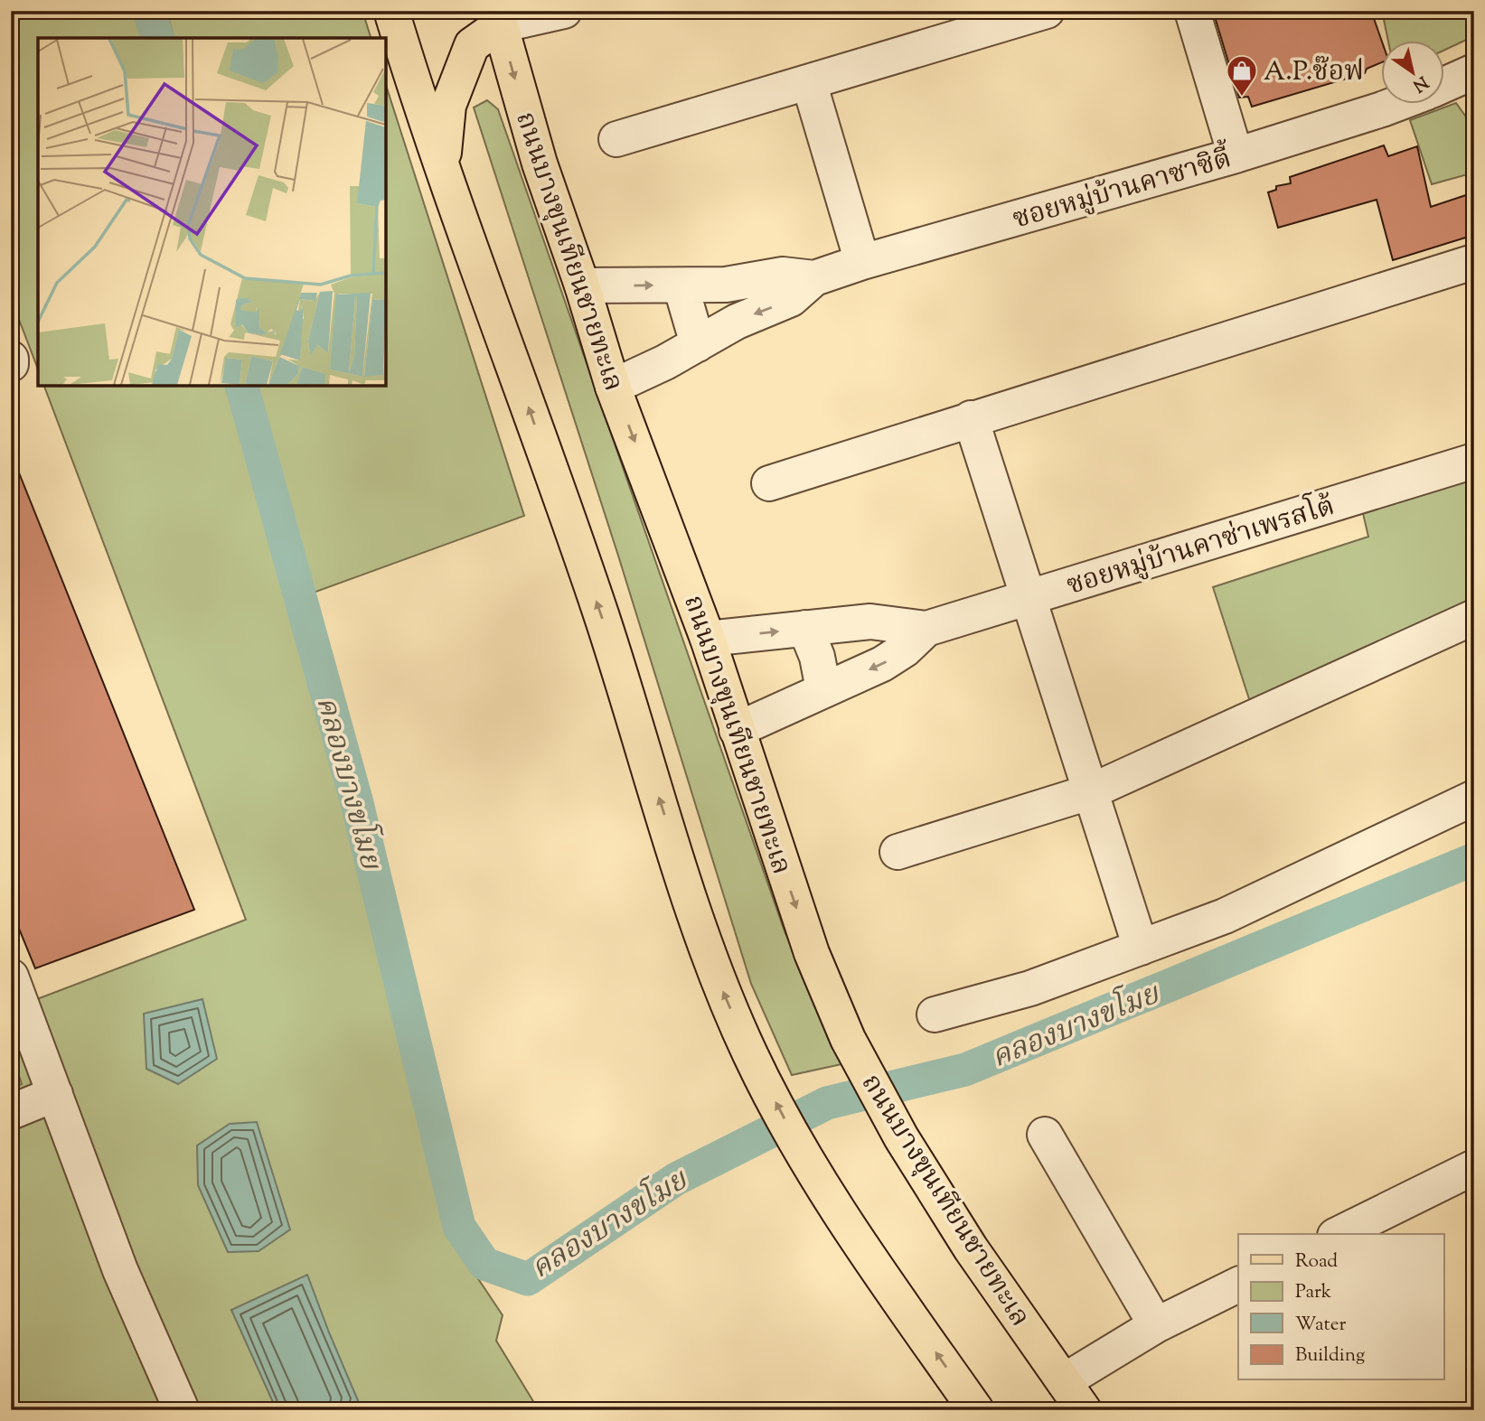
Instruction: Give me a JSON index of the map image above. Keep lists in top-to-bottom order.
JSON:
{
  "streets": {
    "main road": ["ถนนบางขุนเทียนชายทะเล"],
    "street": ["ซอยหมู่บ้านคาซาซิตี้", "ซอยหมู่บ้านคาซ่าเพรสโต้"]
  },
  "crossings": [
    ["ซอยหมู่บ้านคาซาซิตี้", "ถนนบางขุนเทียนชายทะเล"],
    ["ถนนบางขุนเทียนชายทะเล", "ซอยหมู่บ้านคาซ่าเพรสโต้"]
  ],
  "water": ["คลองบางขโมย"],
  "places": {
    "shop": ["A.P.ช๊อฟ"]
  },
  "legend": [
    "Road",
    "Park",
    "Water",
    "Building"
  ],
  "north": "bottom right"
}
